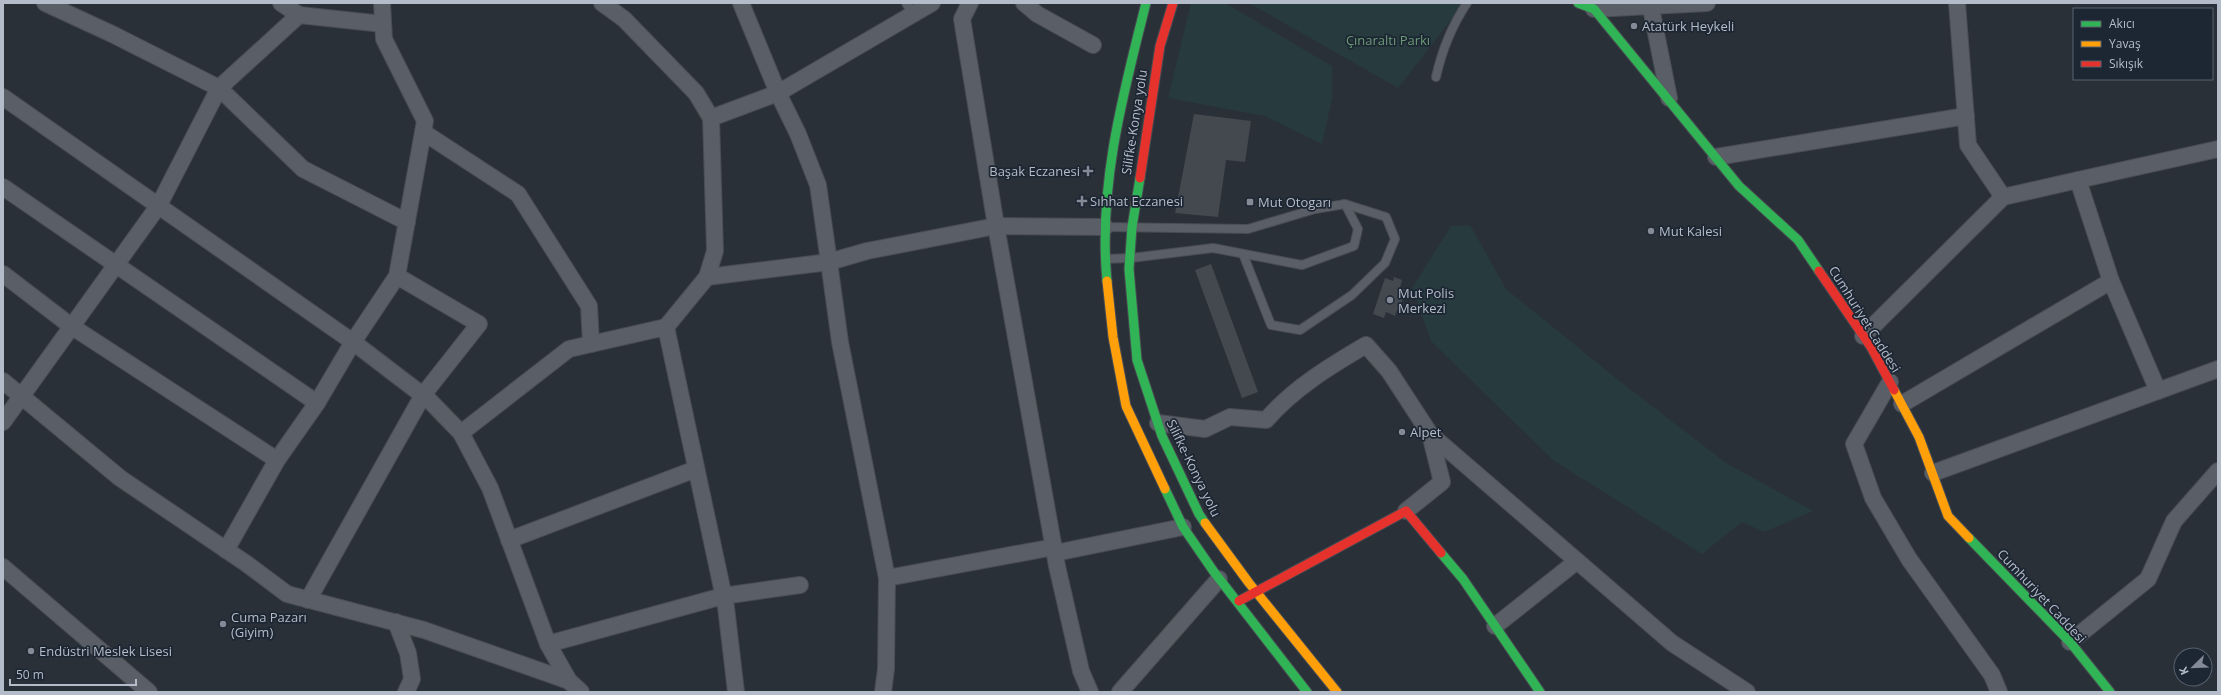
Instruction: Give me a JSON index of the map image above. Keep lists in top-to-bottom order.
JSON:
{
  "streets": {
    "main road": ["Silifke-Konya yolu", "Cumhuriyet Caddesi"]
  },
  "parks": ["Çınaraltı Parkı"],
  "places": {
    "other": [
      "Atatürk Heykeli",
      "Mut Kalesi",
      "Mut Polis Merkezi",
      "Alpet",
      "Cuma Pazarı (Giyim)",
      "Endüstri Meslek Lisesi"
    ],
    "health": ["Başak Eczanesi", "Sıhhat Eczanesi"],
    "transit": ["Mut Otogarı"]
  },
  "legend": ["Akıcı", "Yavaş", "Sıkışık"],
  "scale_bar": "50 m",
  "north": "bottom left"
}
